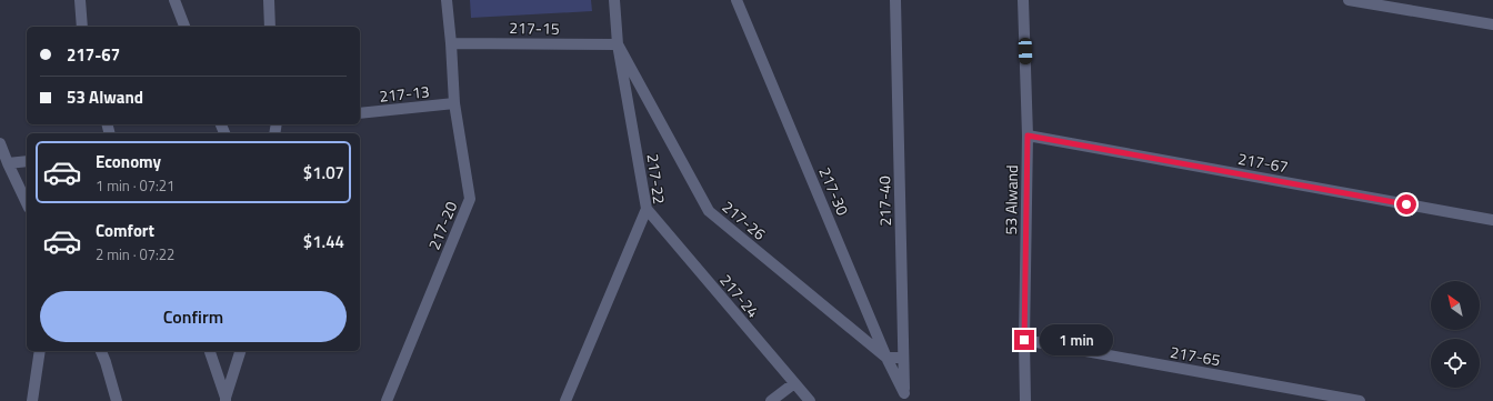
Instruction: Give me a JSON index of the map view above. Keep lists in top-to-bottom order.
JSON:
{
  "streets": {
    "street": [
      "217-15",
      "217-13",
      "217-67",
      "217-22",
      "217-30",
      "53 Alwand",
      "217-40",
      "217-26",
      "217-20",
      "217-24",
      "217-65"
    ]
  },
  "crossings": [
    ["217-15", "217-22"],
    ["217-15", "217-26"],
    ["217-15", "217-20"],
    ["217-13", "217-20"],
    ["217-67", "53 Alwand"],
    ["217-22", "217-26"],
    ["217-22", "217-24"],
    ["217-30", "217-40"],
    ["217-30", "217-26"],
    ["53 Alwand", "217-65"]
  ],
  "north": "top left",
  "page": {
    "banner": ["217-67", "53 Alwand"],
    "list": [
      {
        "name": "Economy",
        "note": "1 min · 07:21",
        "value": "$1.07"
      },
      {
        "name": "Comfort",
        "note": "2 min · 07:22",
        "value": "$1.44"
      }
    ],
    "buttons": "Confirm",
    "bubble": "1 min"
  }
}
